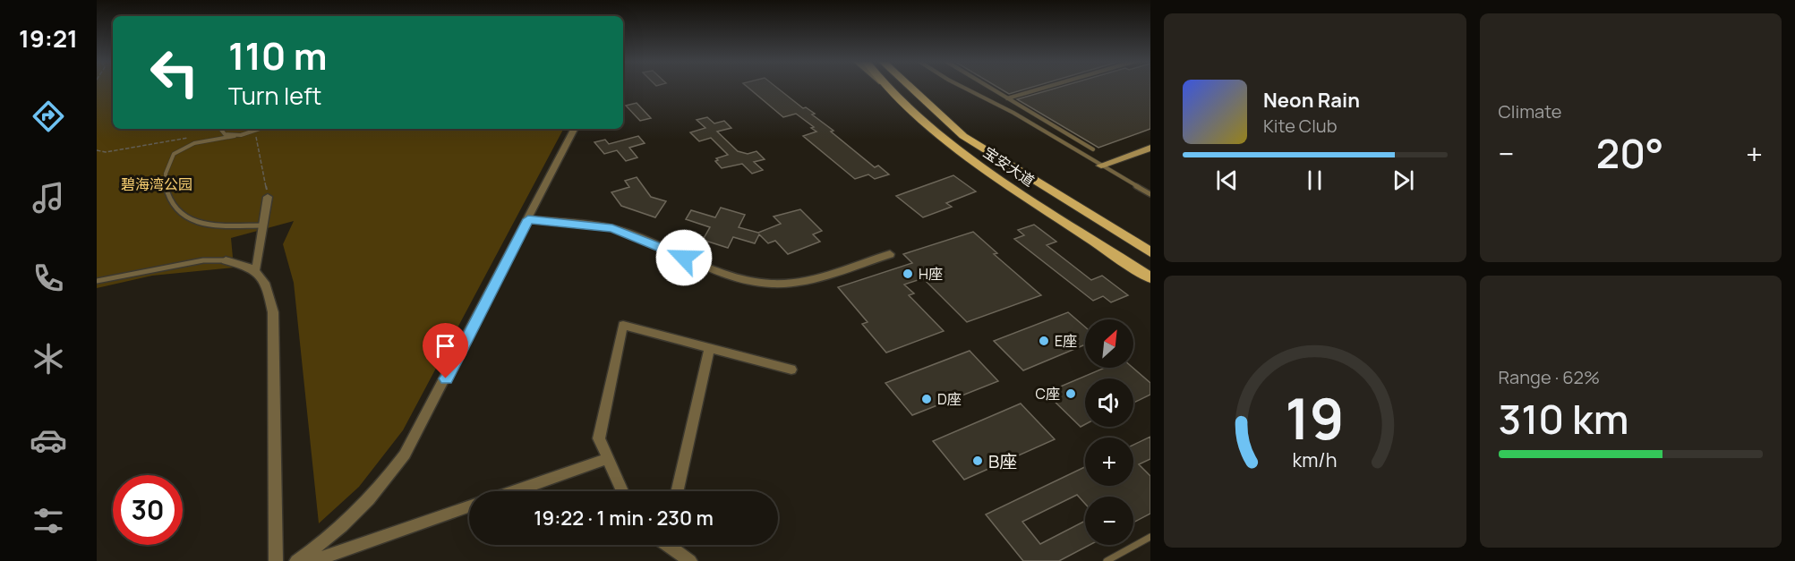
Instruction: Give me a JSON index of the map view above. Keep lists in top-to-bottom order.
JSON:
{
  "streets": {
    "main road": ["宝安大道"]
  },
  "parks": ["碧海湾公园"],
  "places": [
    "H座",
    "E座",
    "C座",
    "D座",
    "B座"
  ],
  "north": "top right",
  "page": {
    "tabs": "19:21",
    "tile": [
      "Climate",
      ["Range · 62%", "310 km"]
    ],
    "turn": ["110 m", "Turn left"],
    "song": ["Neon Rain", "Kite Club"],
    "heat": ["−", "20°", "+"],
    "map_buttons": ["+", "−"],
    "limit": "30",
    "trip": "19:22 · 1 min · 230 m",
    "gauge": ["19", "km/h"]
  }
}
